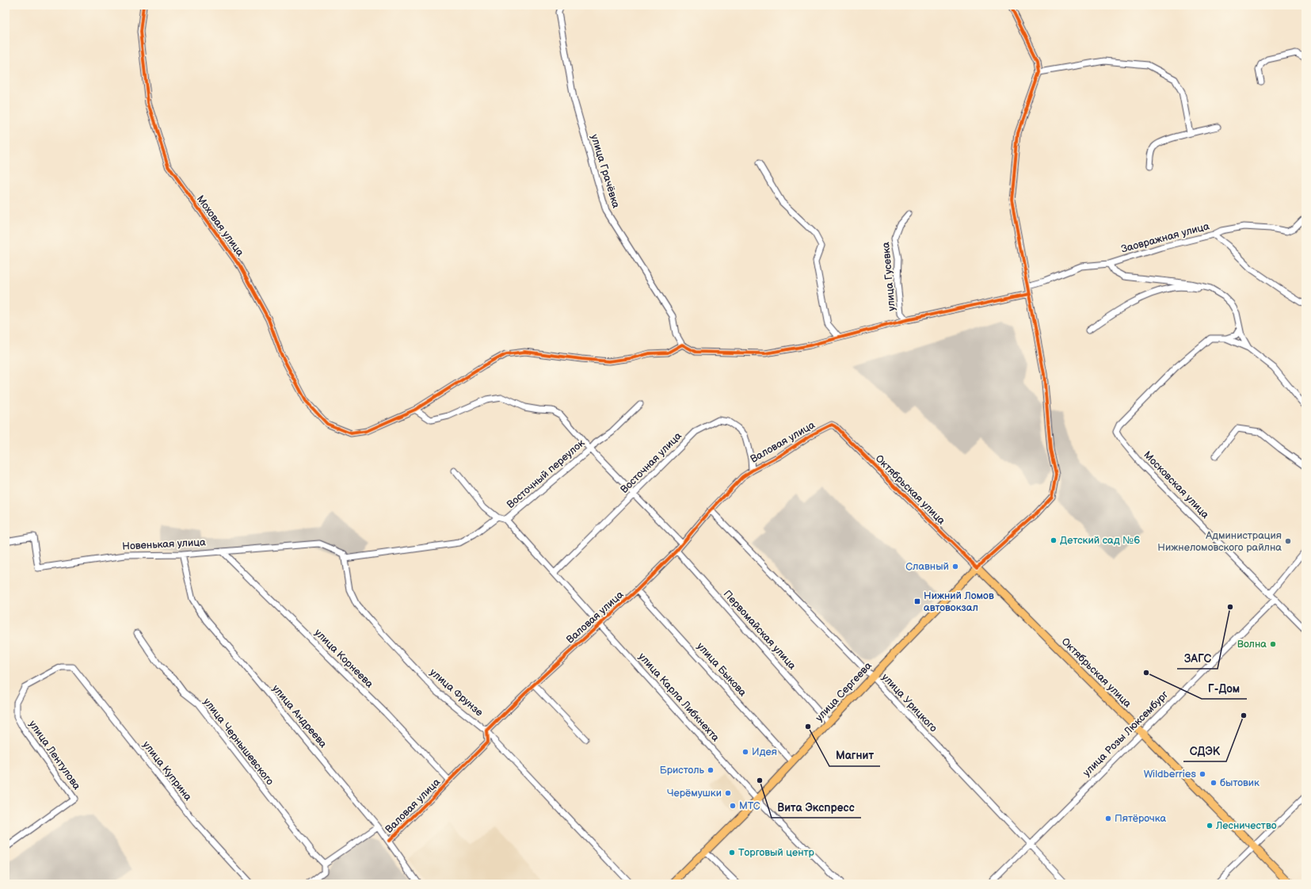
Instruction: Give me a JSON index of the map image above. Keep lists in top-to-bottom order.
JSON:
{
  "streets": {
    "main road": ["Октябрьская улица", "улица Сергеева"],
    "street": [
      "улица Грачёвка",
      "Моховая улица",
      "Заовражная улица",
      "улица Гусевка",
      "Валовая улица",
      "Восточная улица",
      "Восточный переулок",
      "Московская улица",
      "Новенькая улица",
      "Первомайская улица",
      "улица Корнеева",
      "улица Быкова",
      "улица Фрунзе",
      "улица Карла Либкнехта",
      "улица Урицкого",
      "улица Андреева",
      "улица Розы Люксембург",
      "улица Чернышевского",
      "улица Лентулова",
      "улица Куприна"
    ]
  },
  "crossings": [
    ["улица Грачёвка", "Моховая улица"],
    ["Валовая улица", "Восточная улица"],
    ["Валовая улица", "Октябрьская улица"],
    ["Валовая улица", "Первомайская улица"],
    ["Валовая улица", "улица Корнеева"],
    ["Валовая улица", "улица Быкова"],
    ["Валовая улица", "улица Фрунзе"],
    ["Валовая улица", "улица Карла Либкнехта"],
    ["Валовая улица", "улица Урицкого"],
    ["Валовая улица", "улица Андреева"],
    ["Восточная улица", "улица Карла Либкнехта"],
    ["Восточный переулок", "улица Карла Либкнехта"],
    ["Московская улица", "улица Розы Люксембург"],
    ["Октябрьская улица", "улица Сергеева"],
    ["Октябрьская улица", "улица Розы Люксембург"],
    ["Новенькая улица", "улица Корнеева"],
    ["Новенькая улица", "улица Фрунзе"],
    ["Новенькая улица", "улица Андреева"],
    ["Первомайская улица", "улица Сергеева"],
    ["улица Быкова", "улица Сергеева"],
    ["улица Сергеева", "улица Карла Либкнехта"],
    ["улица Сергеева", "улица Урицкого"],
    ["улица Урицкого", "улица Розы Люксембург"],
    ["улица Лентулова", "улица Куприна"]
  ],
  "places": {
    "other": [
      "Детский сад №6",
      "Администрация Нижнеломовского райлна",
      "Славный",
      "ЗАГС",
      "Волна",
      "Г-Дом",
      "СДЭК",
      "Магнит",
      "Идея",
      "Бристоль",
      "Wildberries",
      "Вита Экспресс",
      "бытовик",
      "Черёмушки",
      "МТС",
      "Пятёрочка",
      "Лесничество",
      "Торговый центр"
    ],
    "transit": ["Нижний Ломов автовокзал"]
  }
}
